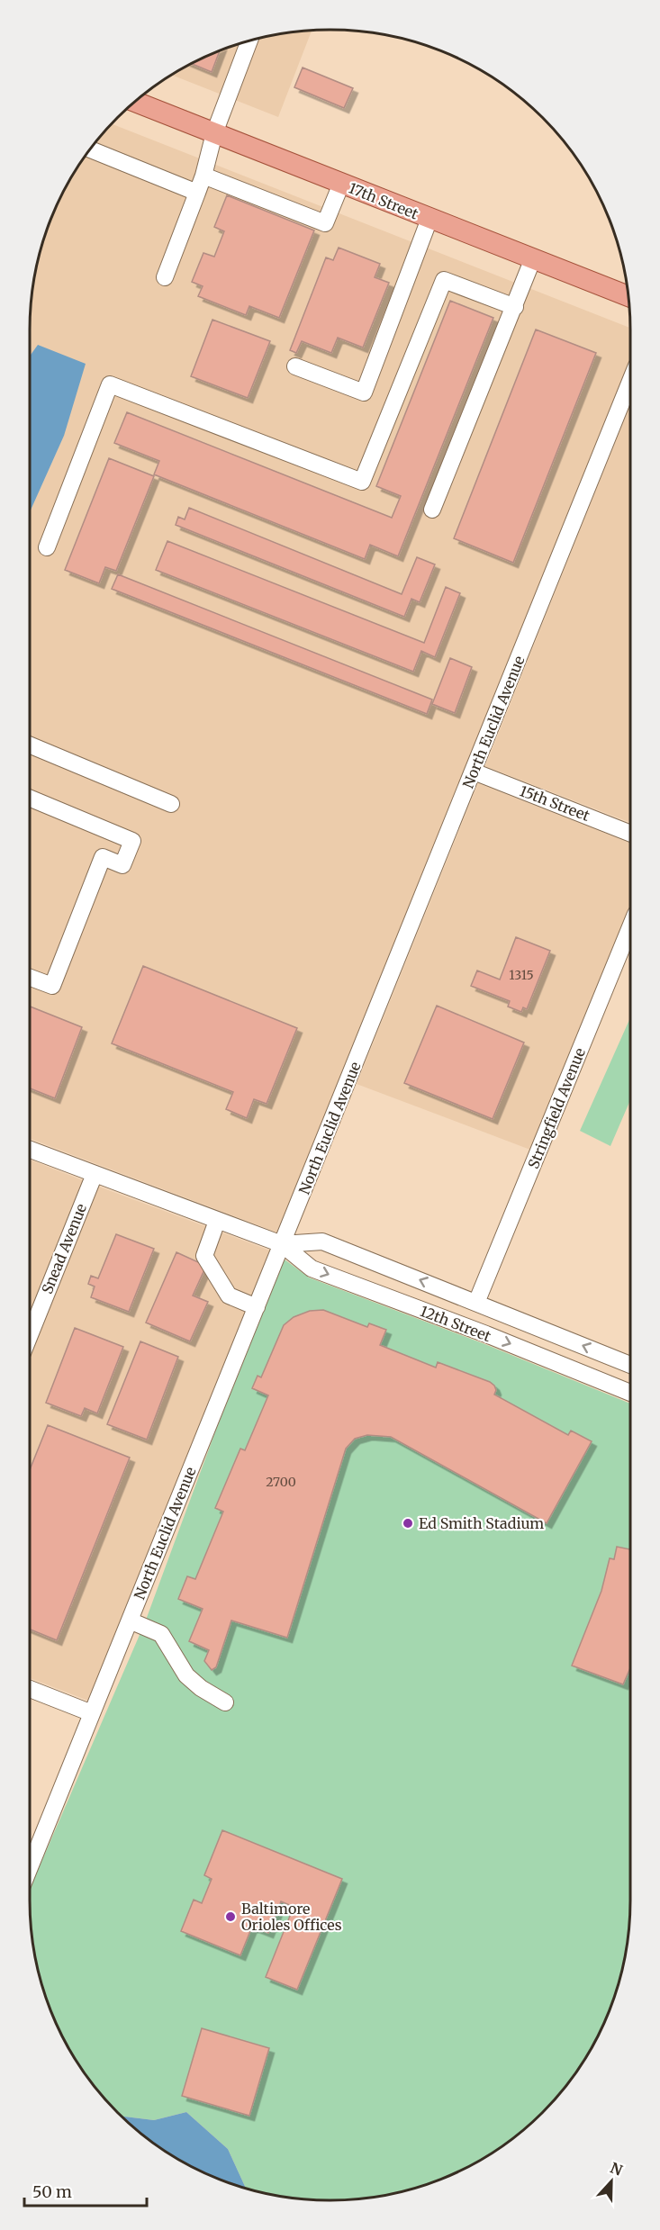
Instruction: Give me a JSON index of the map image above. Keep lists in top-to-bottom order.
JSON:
{
  "streets": {
    "main road": ["17th Street"],
    "street": [
      "North Euclid Avenue",
      "15th Street",
      "Stringfield Avenue",
      "Snead Avenue",
      "12th Street"
    ]
  },
  "crossings": [
    ["North Euclid Avenue", "15th Street"],
    ["North Euclid Avenue", "12th Street"],
    ["Stringfield Avenue", "12th Street"],
    ["Snead Avenue", "12th Street"]
  ],
  "places": ["Ed Smith Stadium", "Baltimore Orioles Offices"],
  "house_numbers": ["1315", "2700"],
  "scale_bar": "50 m",
  "north": "top"
}
